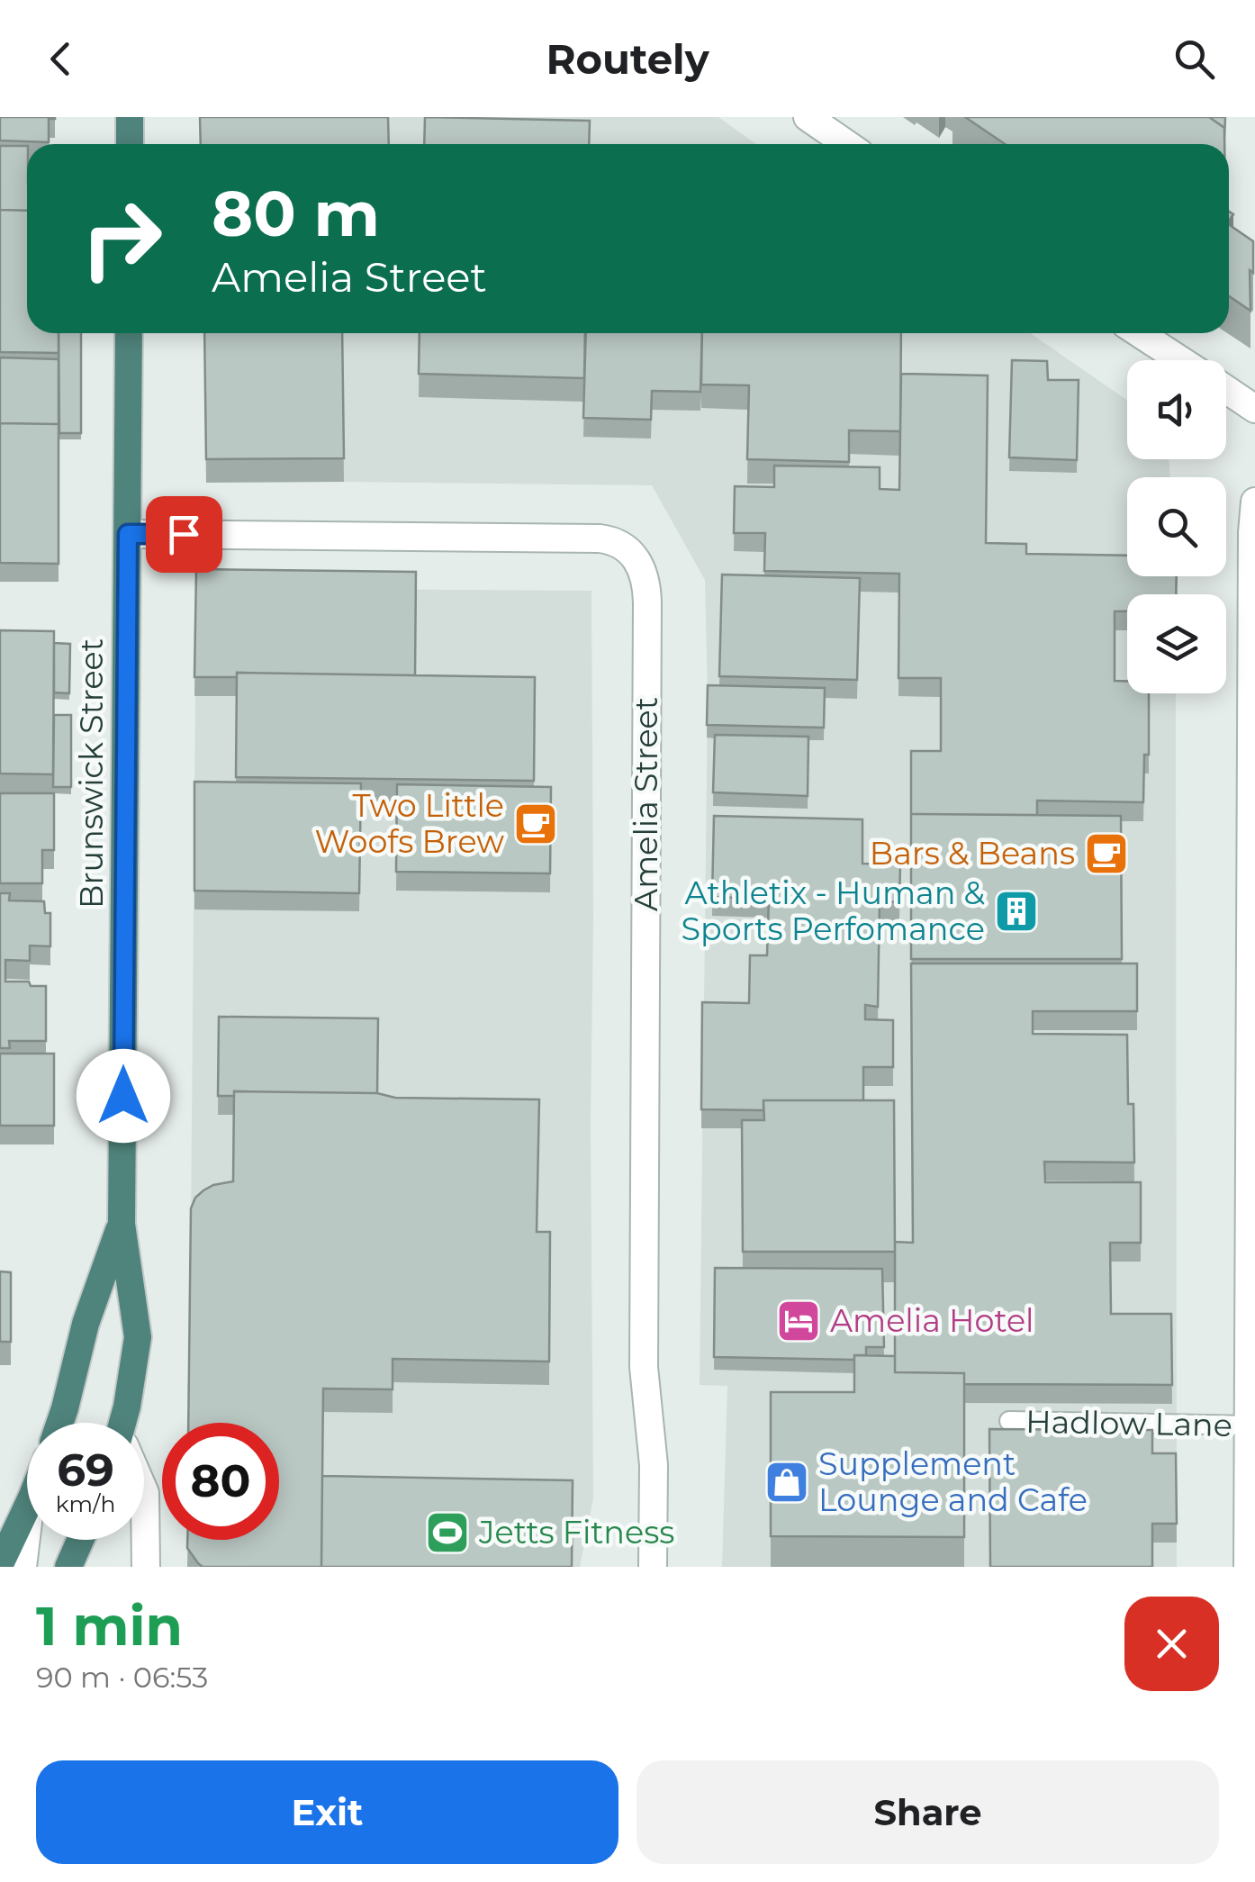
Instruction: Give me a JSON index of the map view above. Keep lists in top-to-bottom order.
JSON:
{
  "streets": {
    "highway": ["Brunswick Street"],
    "street": ["Amelia Street"],
    "lane": ["Hadlow Lane"]
  },
  "crossings": [
    ["Brunswick Street", "Amelia Street"]
  ],
  "places": {
    "cafe": ["Two Little Woofs Brew", "Bars & Beans"],
    "building": ["Athletix - Human & Sports Perfomance"],
    "hotel": ["Amelia Hotel"],
    "shop": ["Supplement Lounge and Cafe"],
    "sports": ["Jetts Fitness"]
  },
  "page": {
    "header": "Routely",
    "turn": ["80 m", "Amelia Street"],
    "speed": "69 km/h",
    "limit": "80",
    "heading": ["1 min", "90 m · 06:53"],
    "buttons": ["Exit", "Share"]
  }
}
